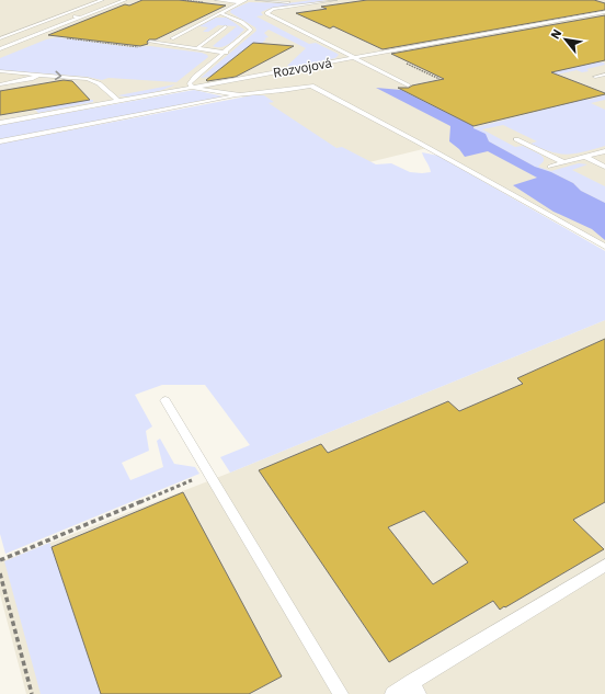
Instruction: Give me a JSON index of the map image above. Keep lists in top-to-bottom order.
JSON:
{
  "streets": {
    "lane": ["Rozvojová"]
  },
  "north": "top left"
}
